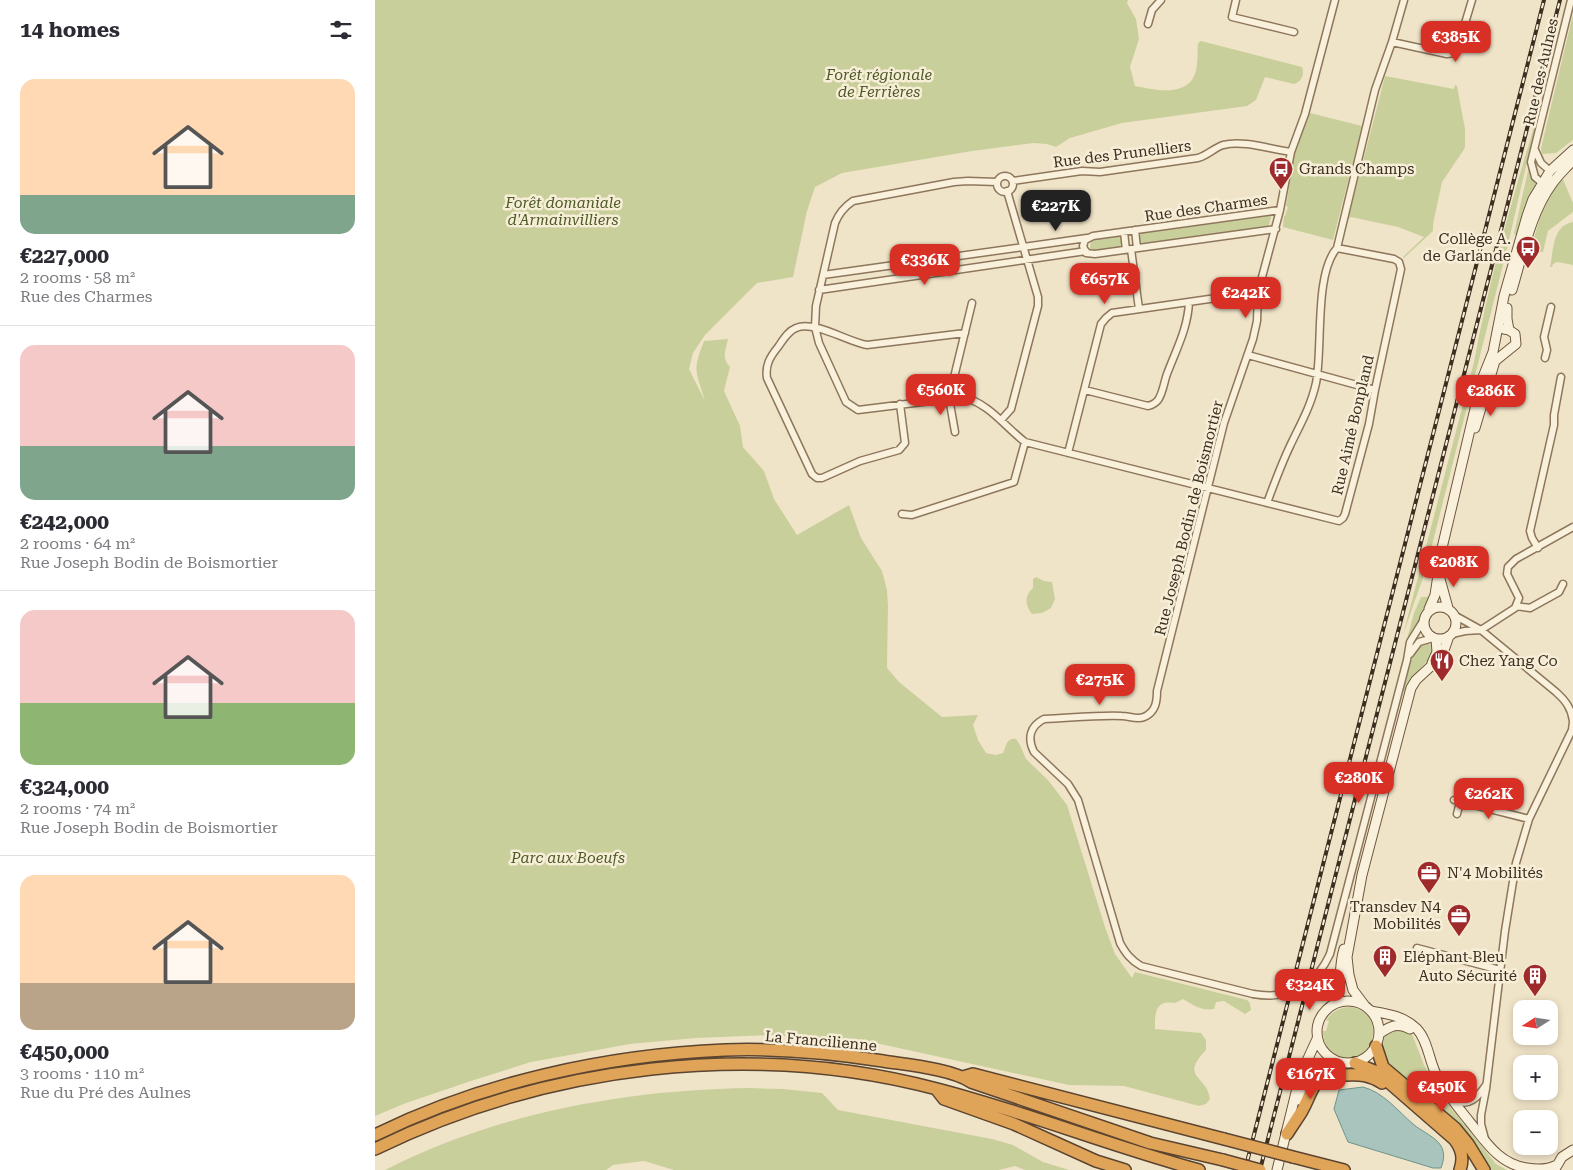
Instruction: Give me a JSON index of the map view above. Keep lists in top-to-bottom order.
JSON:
{
  "streets": {
    "highway": ["La Francilienne"],
    "street": [
      "Rue des Aulnes",
      "Rue des Prunelliers",
      "Rue des Charmes",
      "Rue Aimé Bonpland",
      "Rue Joseph Bodin de Boismortier"
    ]
  },
  "crossings": [
    ["Rue des Prunelliers", "Rue Joseph Bodin de Boismortier"],
    ["Rue des Charmes", "Rue Joseph Bodin de Boismortier"],
    ["Rue Aimé Bonpland", "Rue Joseph Bodin de Boismortier"]
  ],
  "parks": ["Forêt régionale de Ferrières", "Forêt domaniale d'Armainvilliers", "Parc aux Boeufs"],
  "places": {
    "bus stop": ["Grands Champs", "Collège A. de Garlande"],
    "restaurant": ["Chez Yang Co"],
    "office": ["N'4 Mobilités", "Transdev N4 Mobilités"],
    "building": ["Eléphant Bleu", "Auto Sécurité"]
  },
  "north": "left",
  "page": {
    "heading": "14 homes",
    "price": [
      "€385K",
      "€227K",
      "€336K",
      "€657K",
      "€242K",
      "€560K",
      "€286K",
      "€208K",
      "€275K",
      "€280K",
      "€262K",
      "€324K",
      "€167K",
      "€450K"
    ],
    "list": [
      {
        "name": "€227,000",
        "note": "2 rooms · 58 m² · Rue des Charmes"
      },
      {
        "name": "€242,000",
        "note": "2 rooms · 64 m² · Rue Joseph Bodin de Boismortier"
      },
      {
        "name": "€324,000",
        "note": "2 rooms · 74 m² · Rue Joseph Bodin de Boismortier"
      },
      {
        "name": "€450,000",
        "note": "3 rooms · 110 m² · Rue du Pré des Aulnes"
      }
    ],
    "map_buttons": ["+", "−"]
  }
}
